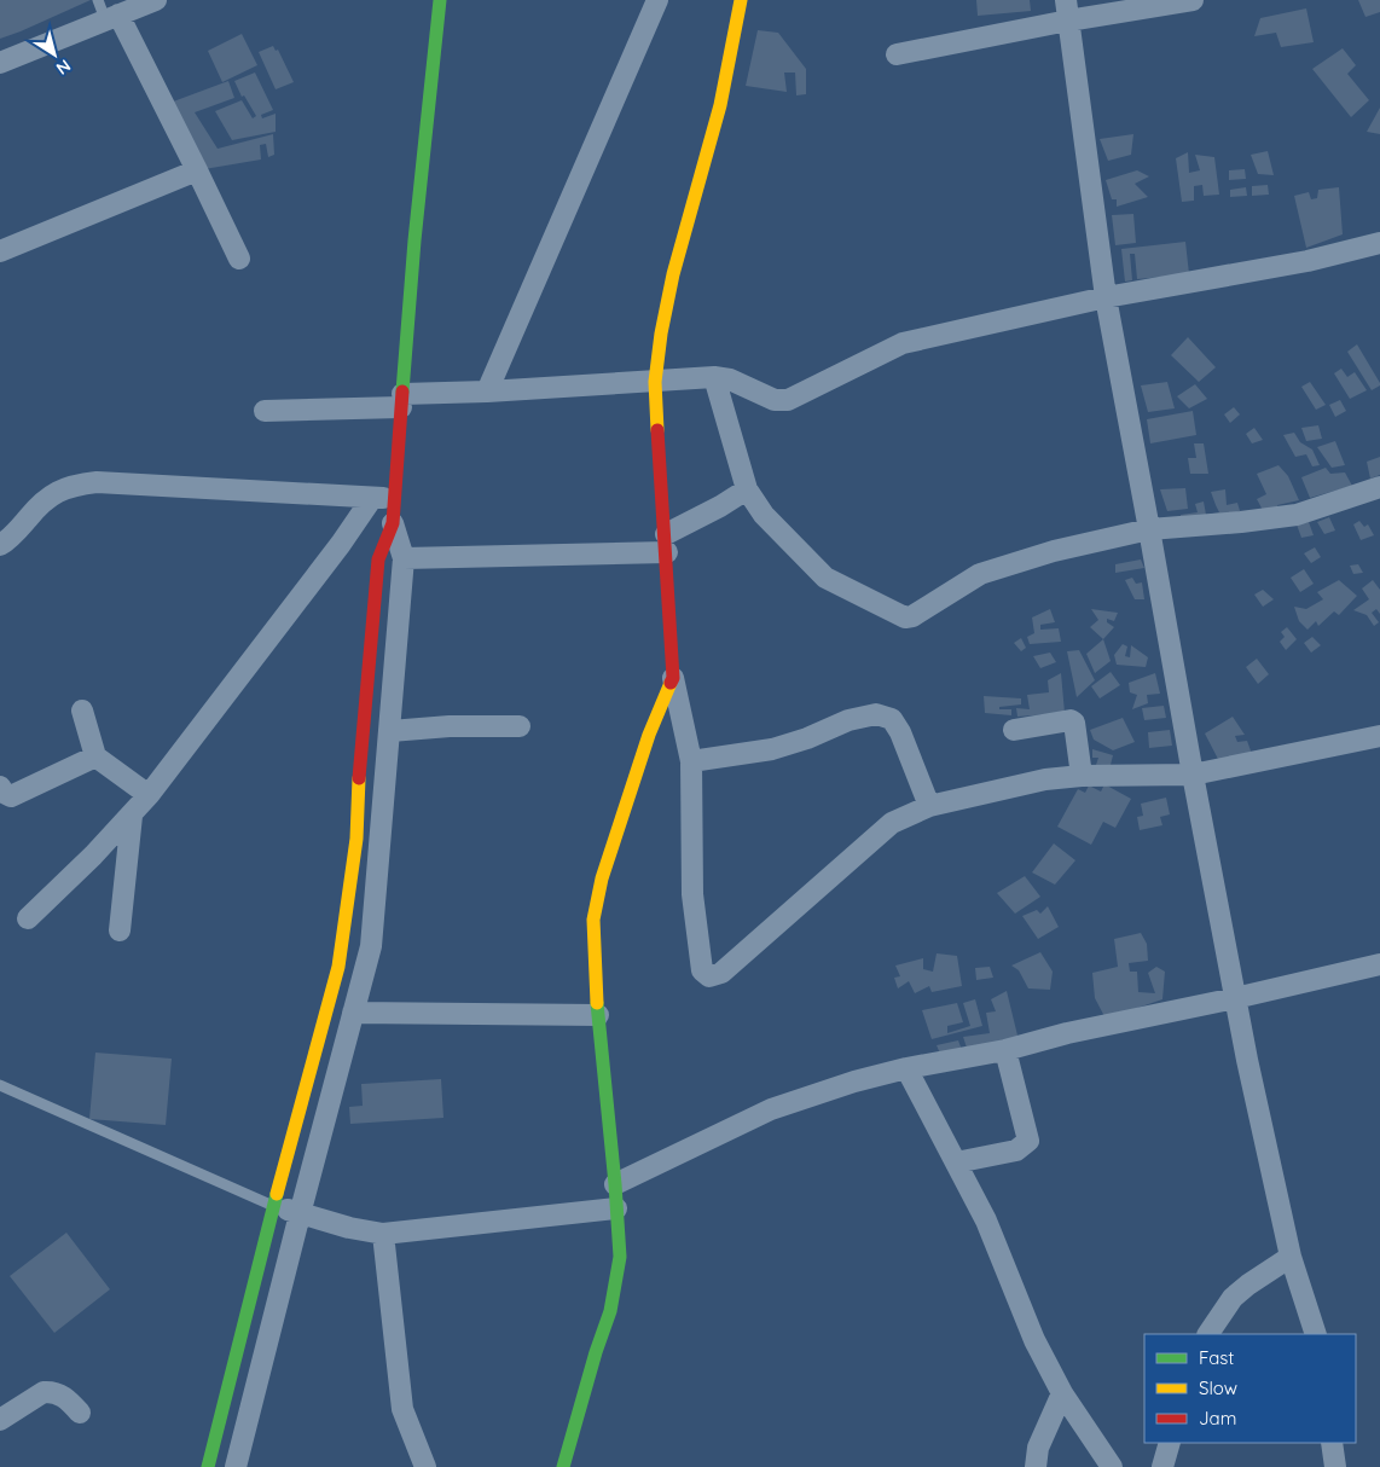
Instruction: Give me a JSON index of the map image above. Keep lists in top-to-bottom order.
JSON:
{
  "legend": ["Fast", "Slow", "Jam"],
  "north": "bottom right"
}
